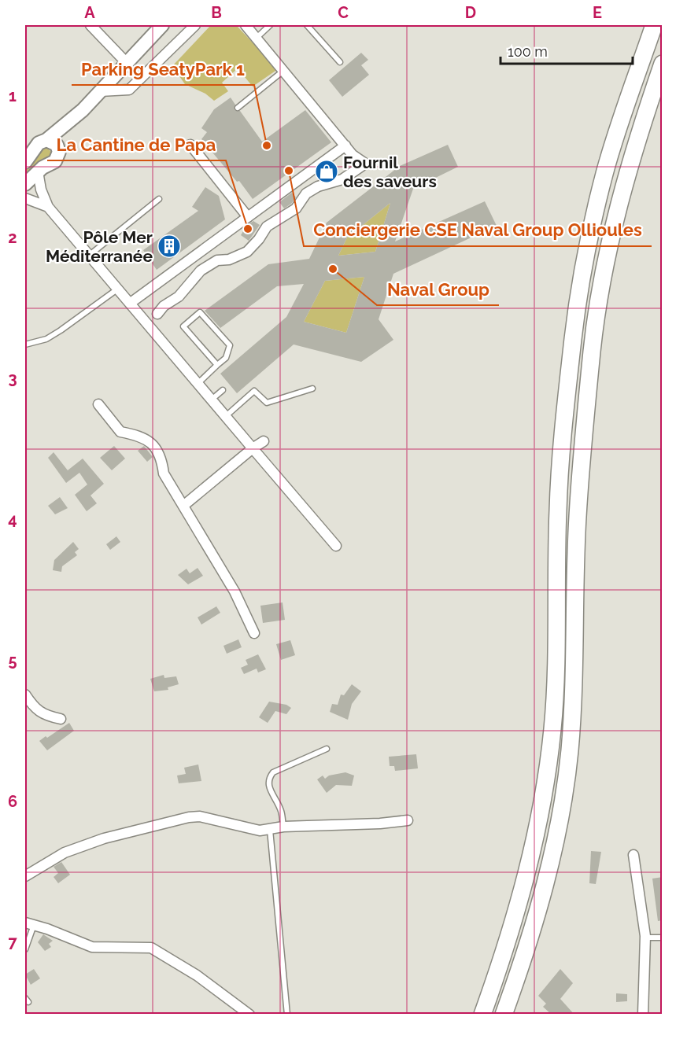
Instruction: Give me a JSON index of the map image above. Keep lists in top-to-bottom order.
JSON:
{
  "places": {
    "other": [
      "Parking SeatyPark 1",
      "Conciergerie CSE Naval Group Ollioules",
      "La Cantine de Papa",
      "Naval Group"
    ],
    "shop": ["Fournil des saveurs"],
    "building": ["Pôle Mer Méditerranée"]
  },
  "scale_bar": "100 m",
  "grid": {
    "columns": [
      "A",
      "B",
      "C",
      "D",
      "E"
    ],
    "rows": [
      "1",
      "2",
      "3",
      "4",
      "5",
      "6",
      "7"
    ]
  }
}
